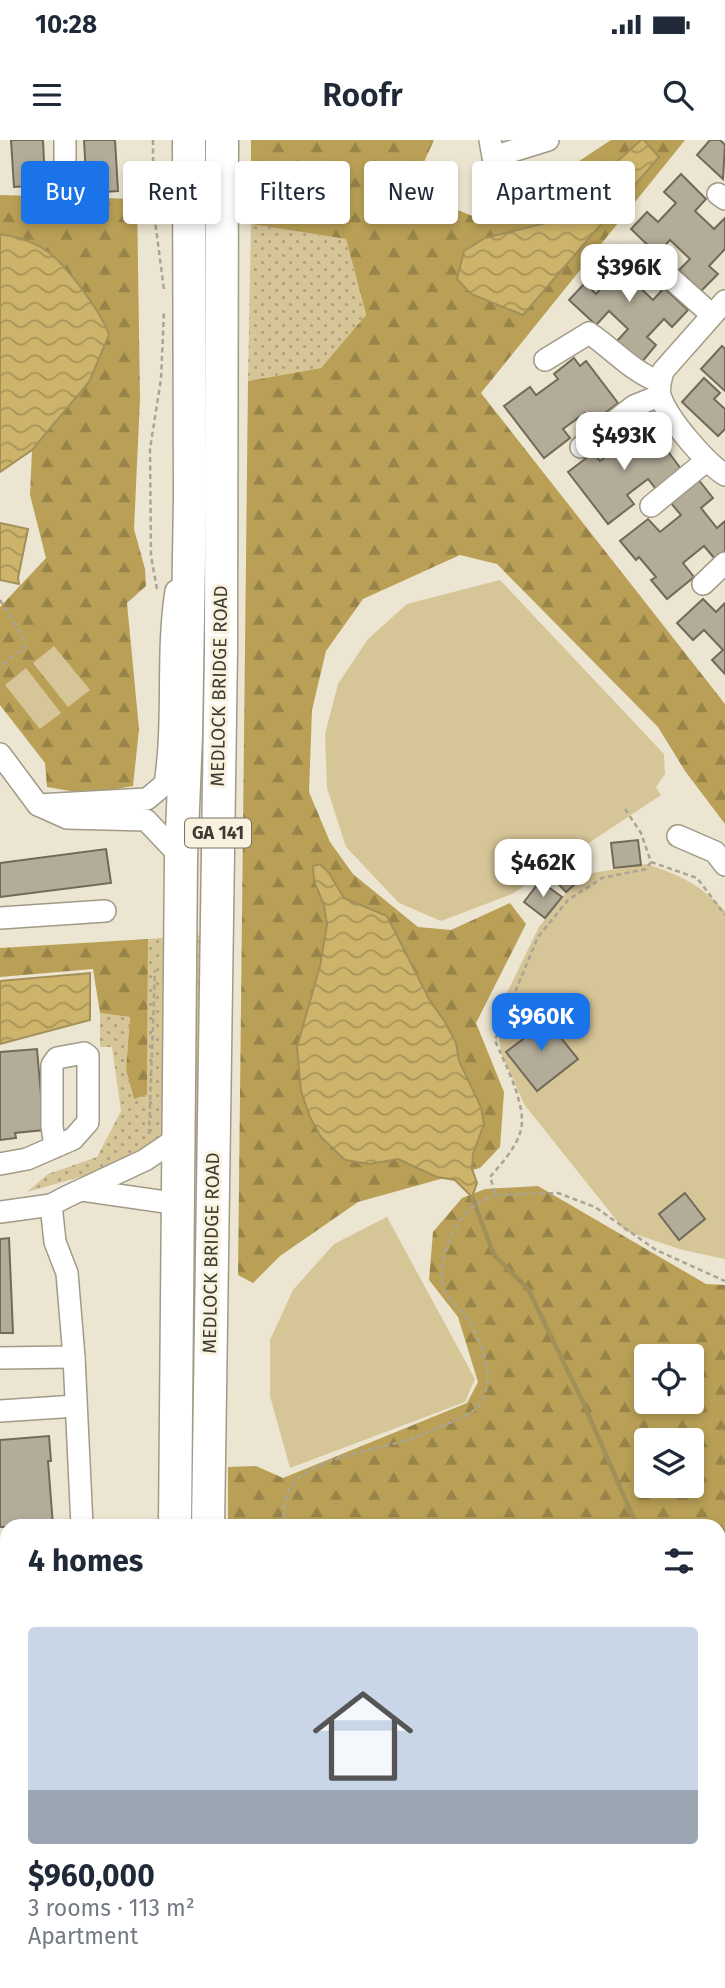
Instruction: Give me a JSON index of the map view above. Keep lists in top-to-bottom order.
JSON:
{
  "streets": {
    "highway": ["MEDLOCK BRIDGE ROAD", "GA 141"]
  },
  "page": {
    "status": "10:28",
    "header": "Roofr",
    "chip": [
      "Buy",
      "Rent",
      "Filters",
      "New",
      "Apartment"
    ],
    "price": [
      "$396K",
      "$493K",
      "$462K",
      "$960K"
    ],
    "heading": "4 homes",
    "list": [
      {
        "name": "$960,000",
        "note": "3 rooms · 113 m² · Apartment"
      }
    ]
  }
}
